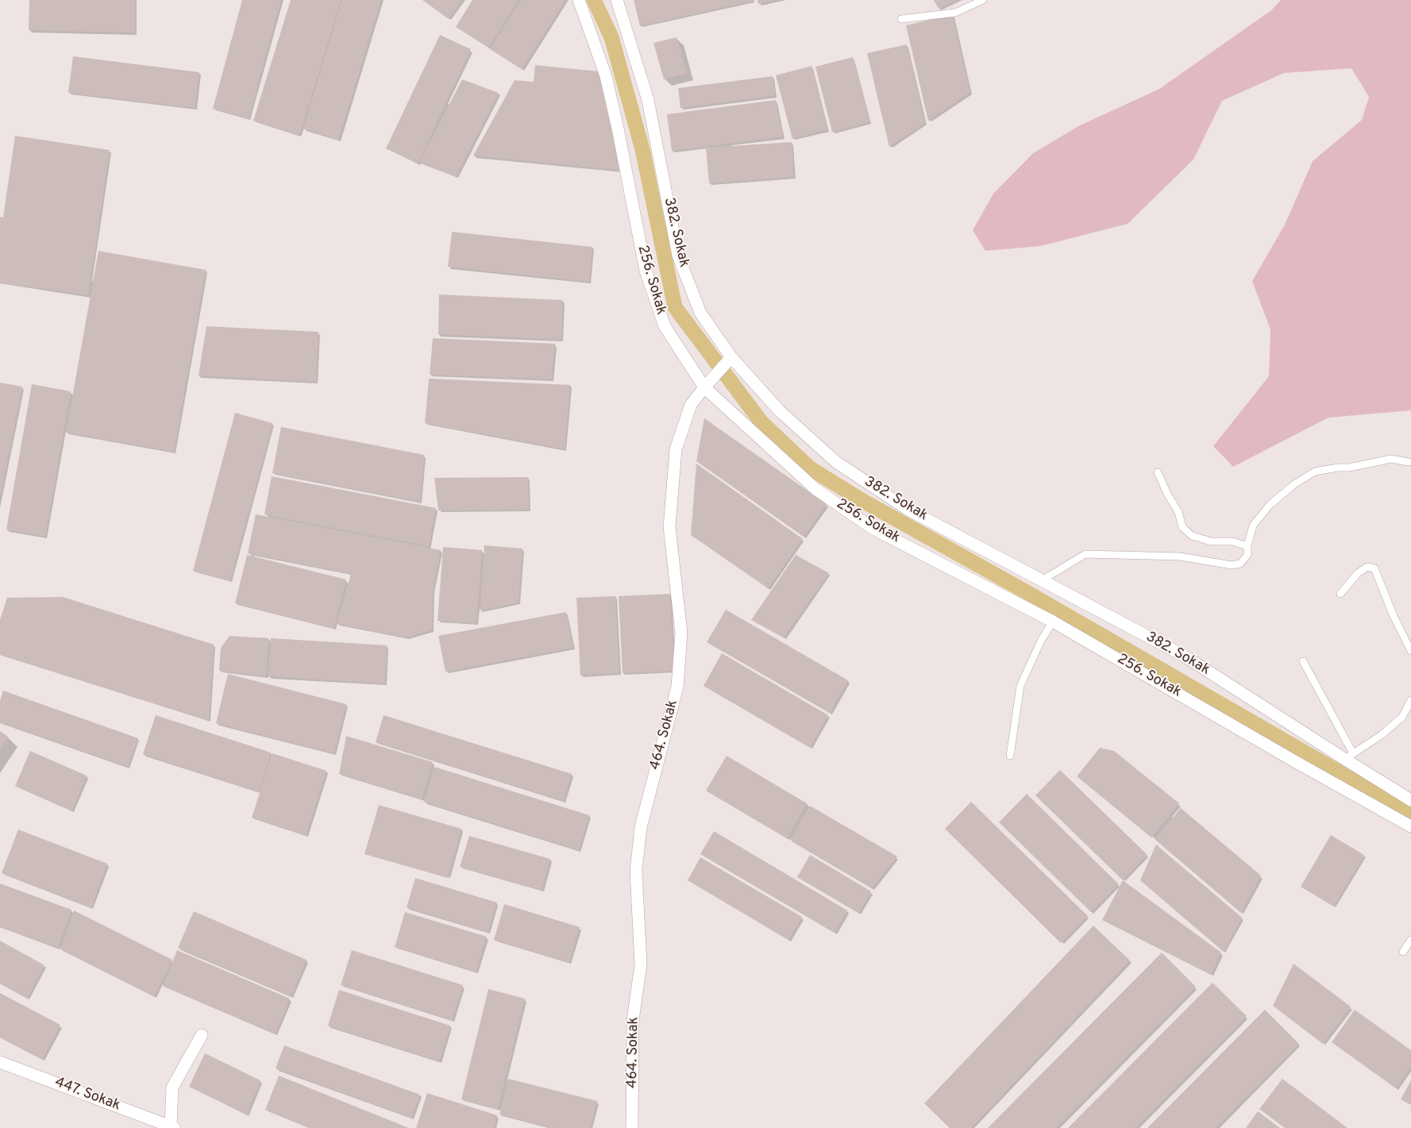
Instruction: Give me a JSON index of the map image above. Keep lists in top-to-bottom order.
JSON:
{
  "streets": {
    "street": [
      "382. Sokak",
      "256. Sokak",
      "464. Sokak",
      "447. Sokak"
    ]
  },
  "crossings": [
    ["382. Sokak", "464. Sokak"],
    ["256. Sokak", "464. Sokak"]
  ]
}
